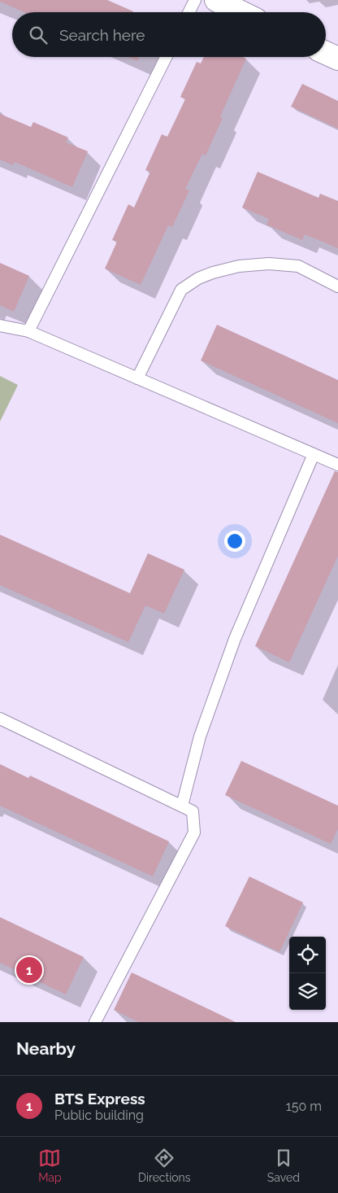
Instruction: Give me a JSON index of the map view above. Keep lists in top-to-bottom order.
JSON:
{
  "page": {
    "search": "Search here",
    "pins": "1",
    "heading": "Nearby",
    "list": [
      {
        "mark": "1",
        "name": "BTS Express",
        "note": "Public building",
        "value": "150 m"
      }
    ],
    "nav": ["Map", "Directions", "Saved"]
  }
}
